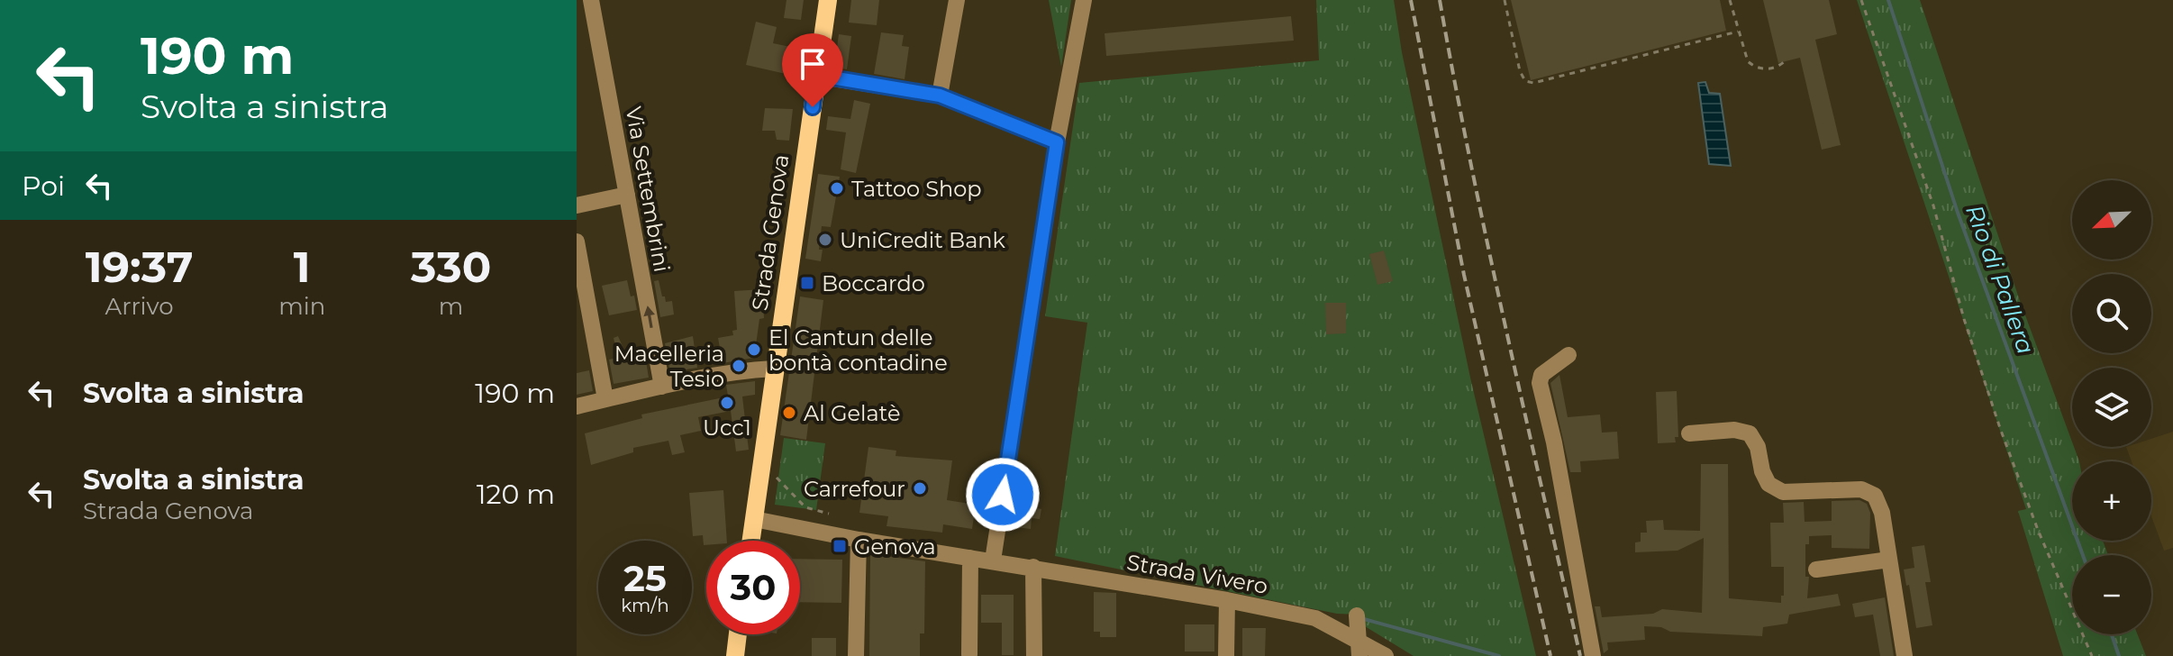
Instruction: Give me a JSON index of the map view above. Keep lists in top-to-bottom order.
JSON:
{
  "streets": {
    "main road": ["Strada Genova"],
    "street": ["Via Settembrini", "Strada Vivero"]
  },
  "crossings": [
    ["Strada Genova", "Strada Vivero"]
  ],
  "water": ["Rio di Pallera"],
  "places": {
    "other": [
      "Tattoo Shop",
      "UniCredit Bank",
      "El Cantun delle bontà contadine",
      "Macelleria Tesio",
      "Ucc1",
      "Al Gelatè",
      "Carrefour"
    ],
    "transit": ["Boccardo", "Genova"]
  },
  "north": "bottom left",
  "page": {
    "turn": ["190 m", "Svolta a sinistra"],
    "then": "Poi",
    "map_buttons": ["+", "−"],
    "eta": [
      "19:37",
      "Arrivo",
      "1",
      "min",
      "330",
      "m"
    ],
    "list": [
      {
        "name": "Svolta a sinistra",
        "value": "190 m"
      },
      {
        "name": "Svolta a sinistra",
        "note": "Strada Genova",
        "value": "120 m"
      }
    ],
    "speed": "25 km/h",
    "limit": "30"
  }
}
